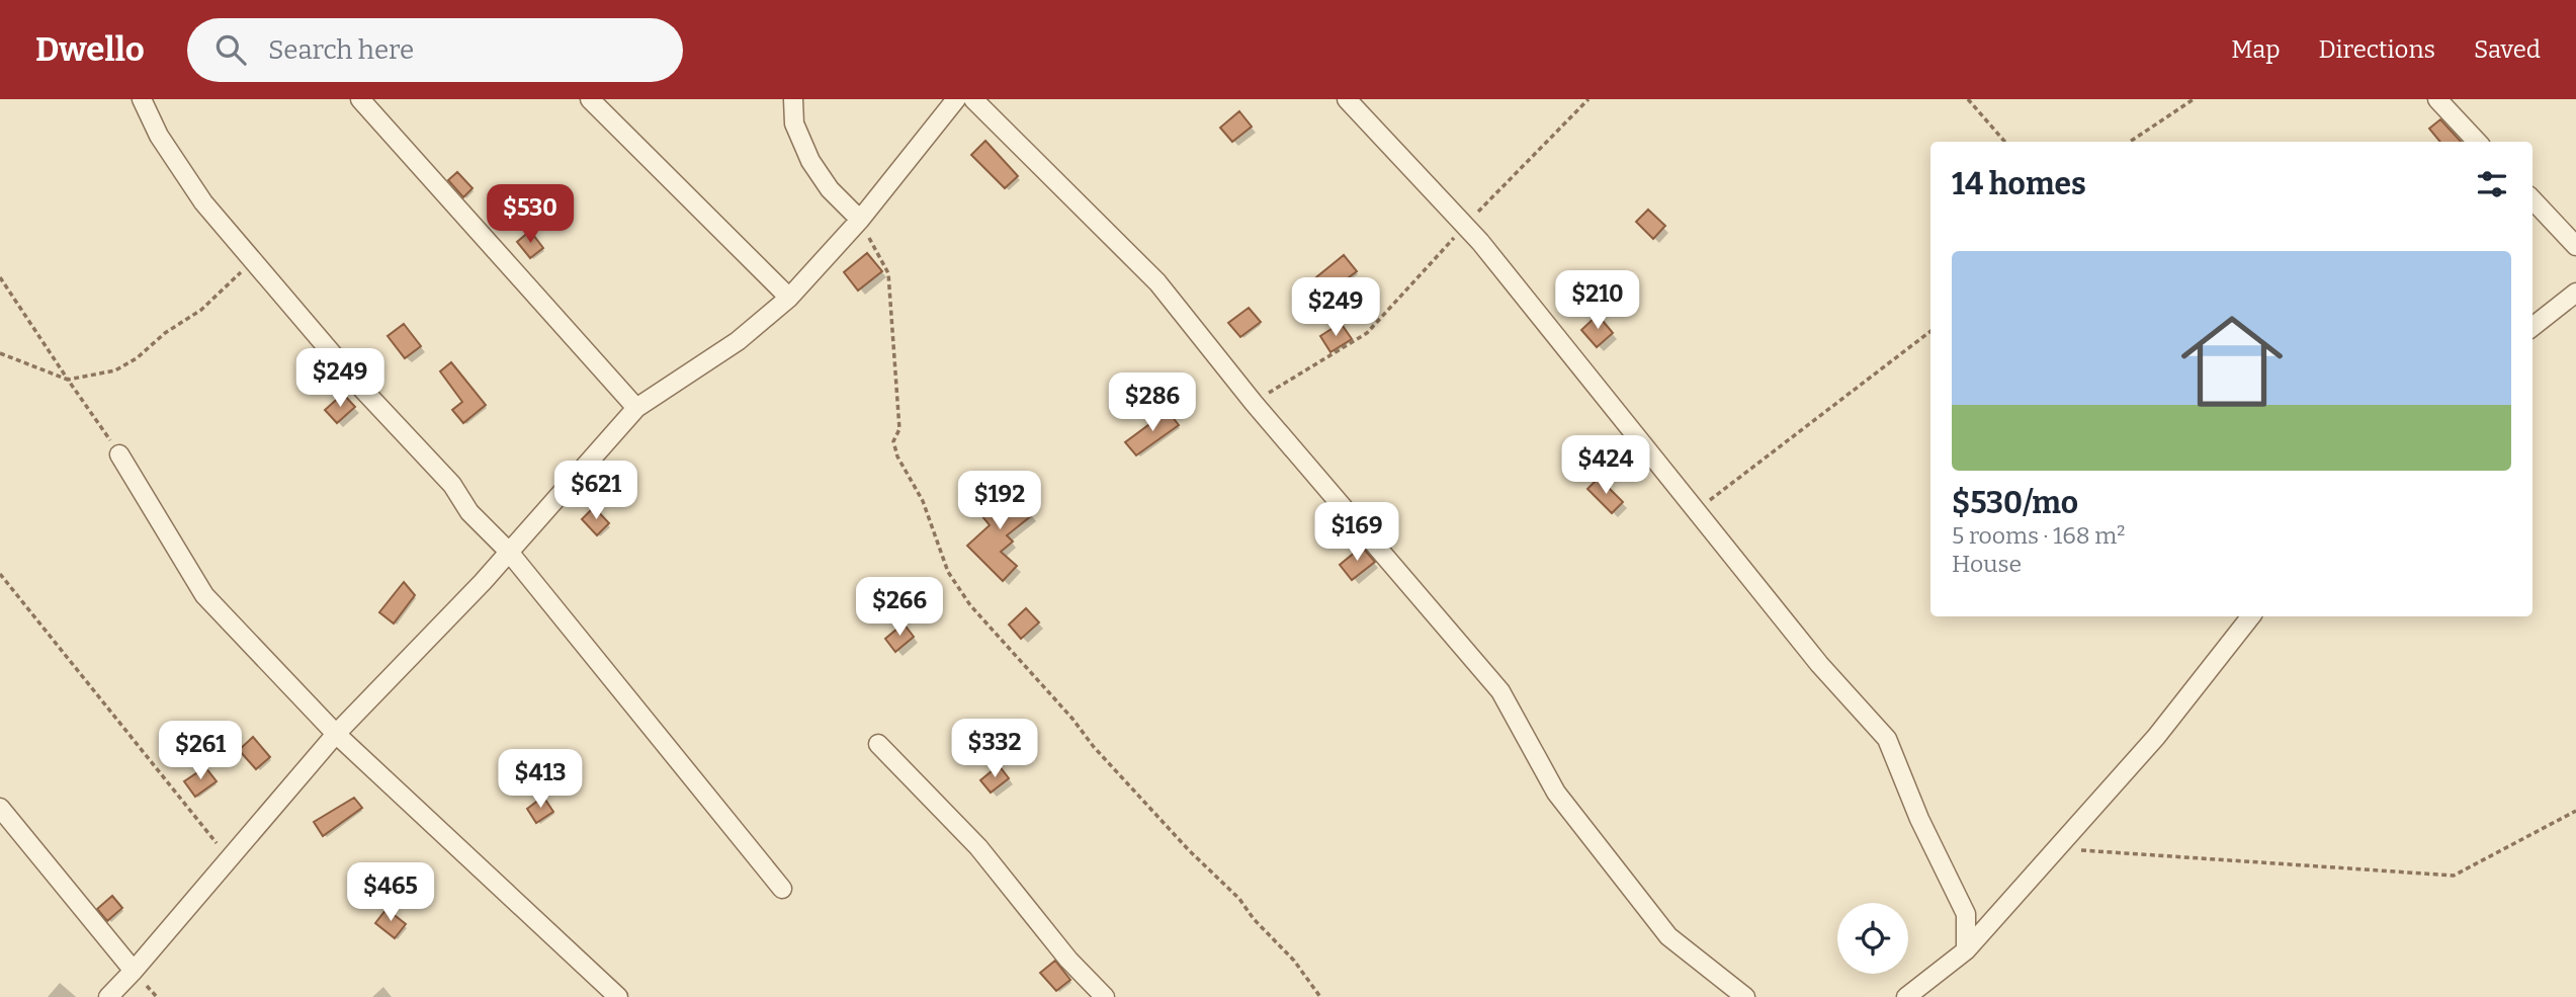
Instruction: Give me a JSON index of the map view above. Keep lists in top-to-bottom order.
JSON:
{
  "page": {
    "header": "Dwello",
    "search": "Search here",
    "nav": ["Map", "Directions", "Saved"],
    "heading": "14 homes",
    "price": [
      "$530",
      "$210",
      "$249",
      "$249",
      "$286",
      "$424",
      "$621",
      "$192",
      "$169",
      "$266",
      "$332",
      "$261",
      "$413",
      "$465"
    ],
    "list": [
      {
        "name": "$530/mo",
        "note": "5 rooms · 168 m² · House"
      }
    ]
  }
}
